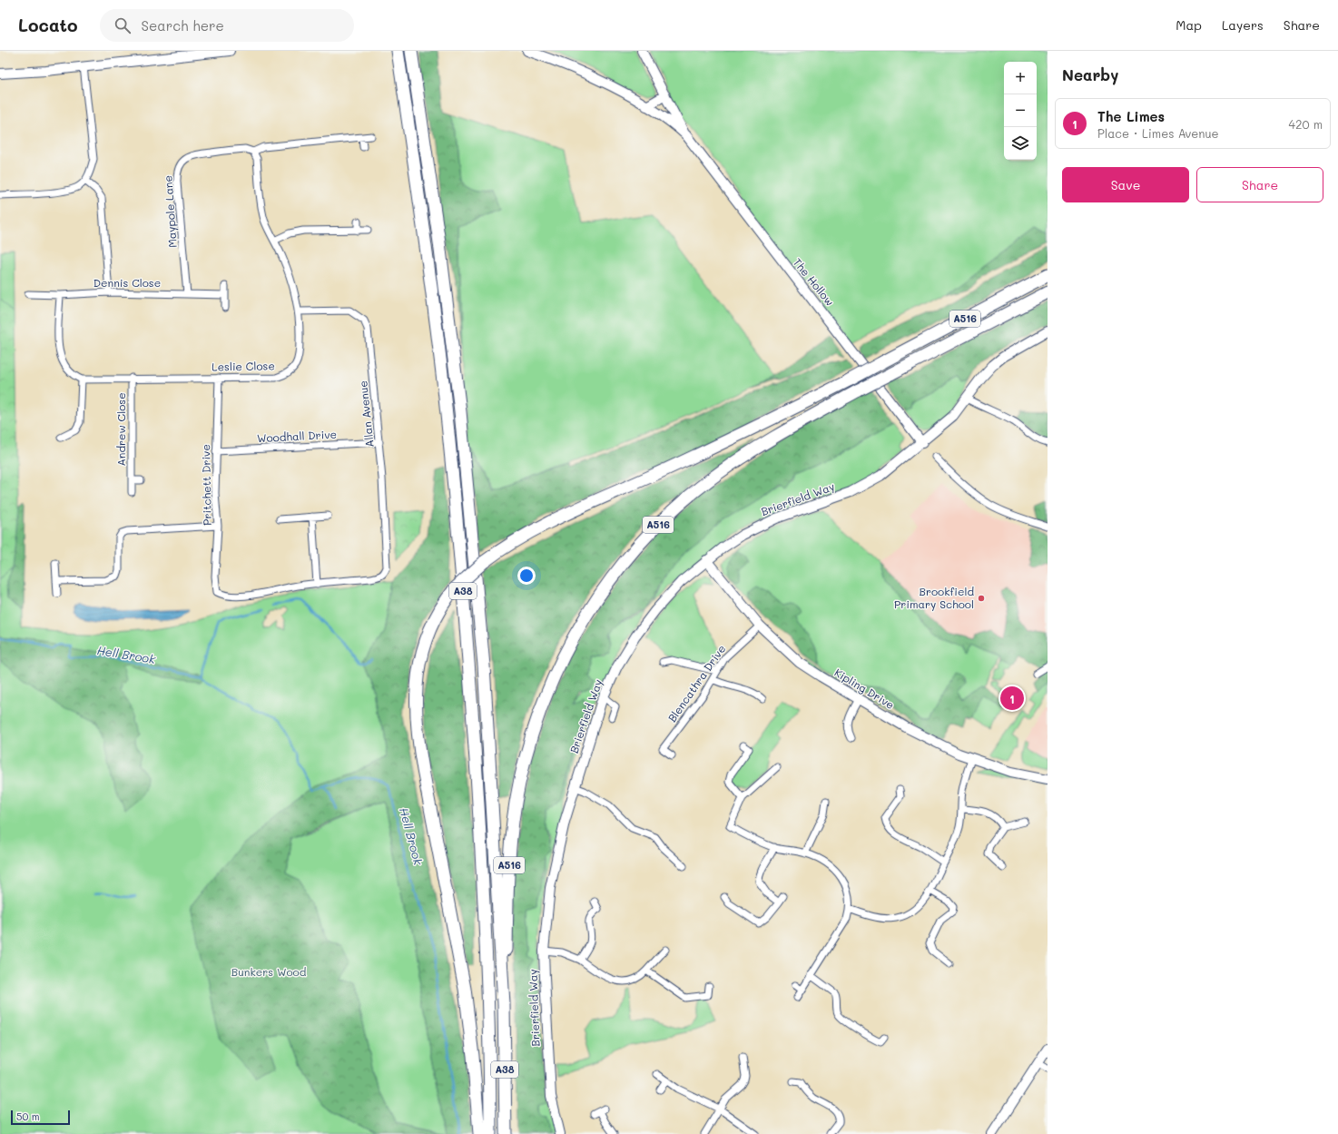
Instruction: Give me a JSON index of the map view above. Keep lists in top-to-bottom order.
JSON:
{
  "streets": {
    "highway": ["A516", "A38"],
    "street": [
      "Maypole Lane",
      "The Hollow",
      "Dennis Close",
      "Leslie Close",
      "Allan Avenue",
      "Andrew Close",
      "Woodhall Drive",
      "Pritchett Drive",
      "Brierfield Way",
      "Blencathra Drive",
      "Kipling Drive"
    ]
  },
  "crossings": [
    ["Maypole Lane", "Dennis Close"],
    ["Maypole Lane", "Leslie Close"],
    ["The Hollow", "Brierfield Way"],
    ["A516", "A38"],
    ["Leslie Close", "Allan Avenue"],
    ["Leslie Close", "Andrew Close"],
    ["Leslie Close", "Pritchett Drive"],
    ["Allan Avenue", "Woodhall Drive"],
    ["Allan Avenue", "Pritchett Drive"],
    ["Woodhall Drive", "Pritchett Drive"],
    ["Brierfield Way", "Kipling Drive"],
    ["Blencathra Drive", "Kipling Drive"]
  ],
  "water": ["Hell Brook"],
  "parks": ["Bunkers Wood"],
  "places": ["Brookfield Primary School"],
  "scale_bar": "50 m",
  "page": {
    "header": "Locato",
    "search": "Search here",
    "nav": ["Map", "Layers", "Share"],
    "heading": "Nearby",
    "map_buttons": ["+", "−"],
    "list": [
      {
        "mark": "1",
        "name": "The Limes",
        "note": "Place · Limes Avenue",
        "value": "420 m"
      }
    ],
    "buttons": ["Save", "Share"],
    "pins": "1",
    "scale": "50 m"
  }
}
